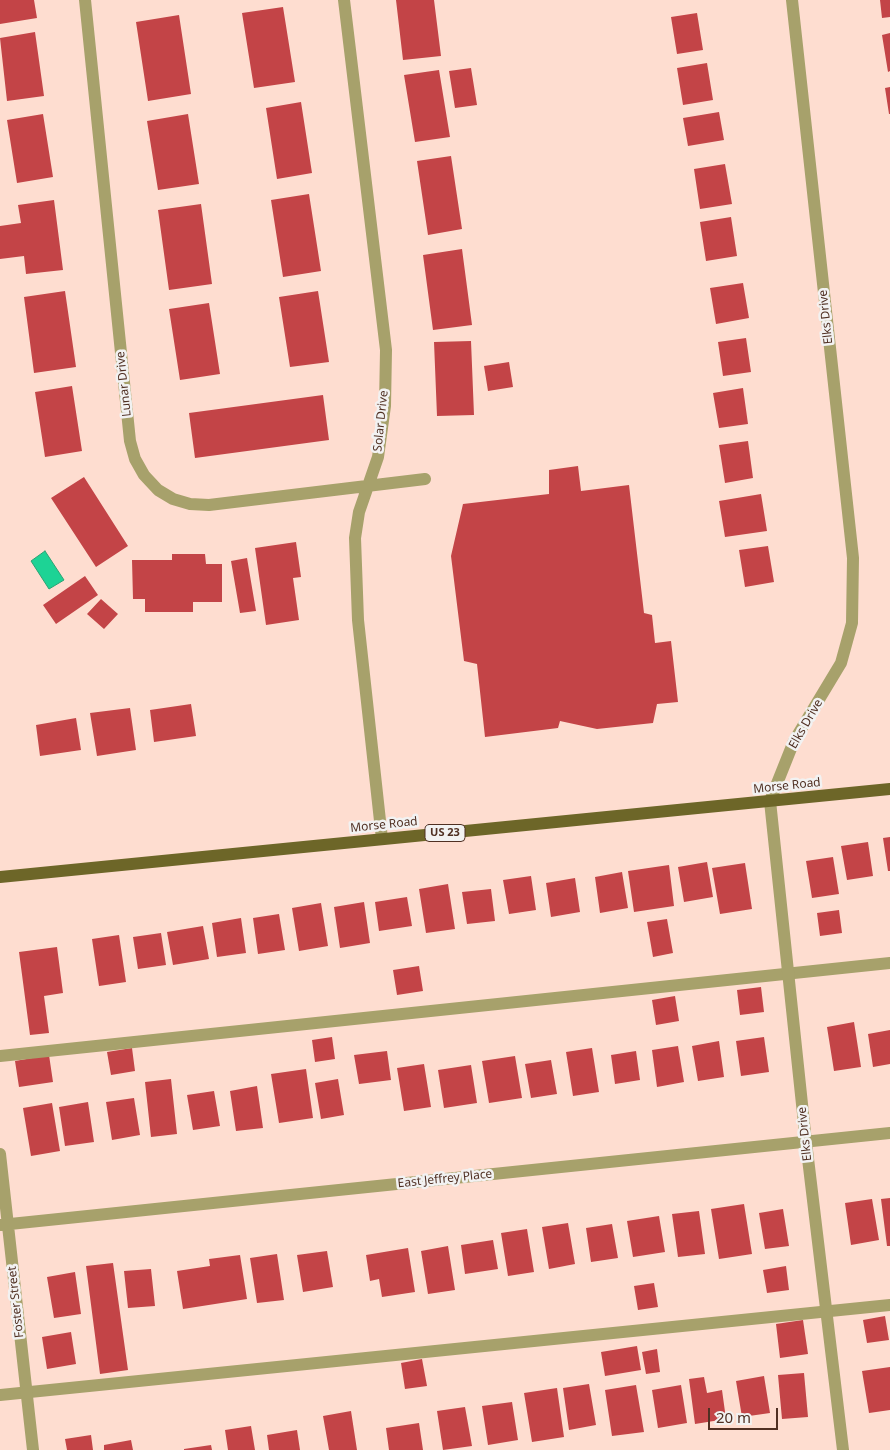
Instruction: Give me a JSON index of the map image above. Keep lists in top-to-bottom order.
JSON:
{
  "streets": {
    "main road": ["Morse Road", "US 23"],
    "street": [
      "Elks Drive",
      "Lunar Drive",
      "Solar Drive",
      "East Jeffrey Place",
      "Foster Street"
    ]
  },
  "crossings": [
    ["Elks Drive", "Morse Road"],
    ["Elks Drive", "East Jeffrey Place"],
    ["Lunar Drive", "Solar Drive"],
    ["Solar Drive", "Morse Road"],
    ["East Jeffrey Place", "Foster Street"]
  ],
  "scale_bar": "20 m"
}
